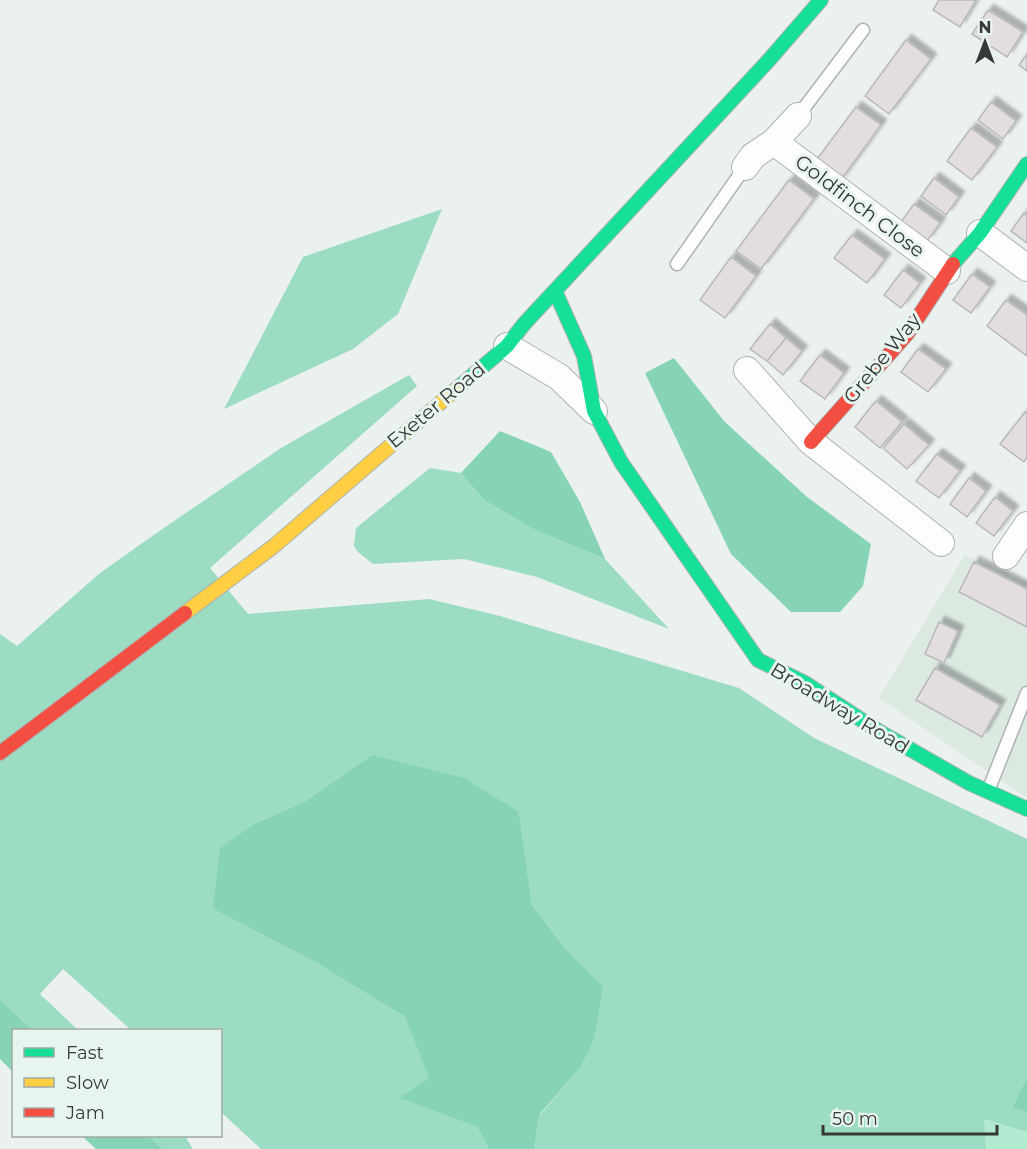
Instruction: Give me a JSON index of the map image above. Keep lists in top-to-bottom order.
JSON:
{
  "streets": {
    "street": [
      "Goldfinch Close",
      "Grebe Way",
      "Exeter Road",
      "Broadway Road"
    ]
  },
  "crossings": [
    ["Goldfinch Close", "Grebe Way"],
    ["Exeter Road", "Broadway Road"]
  ],
  "legend": ["Fast", "Slow", "Jam"],
  "scale_bar": "50 m",
  "north": "top"
}
